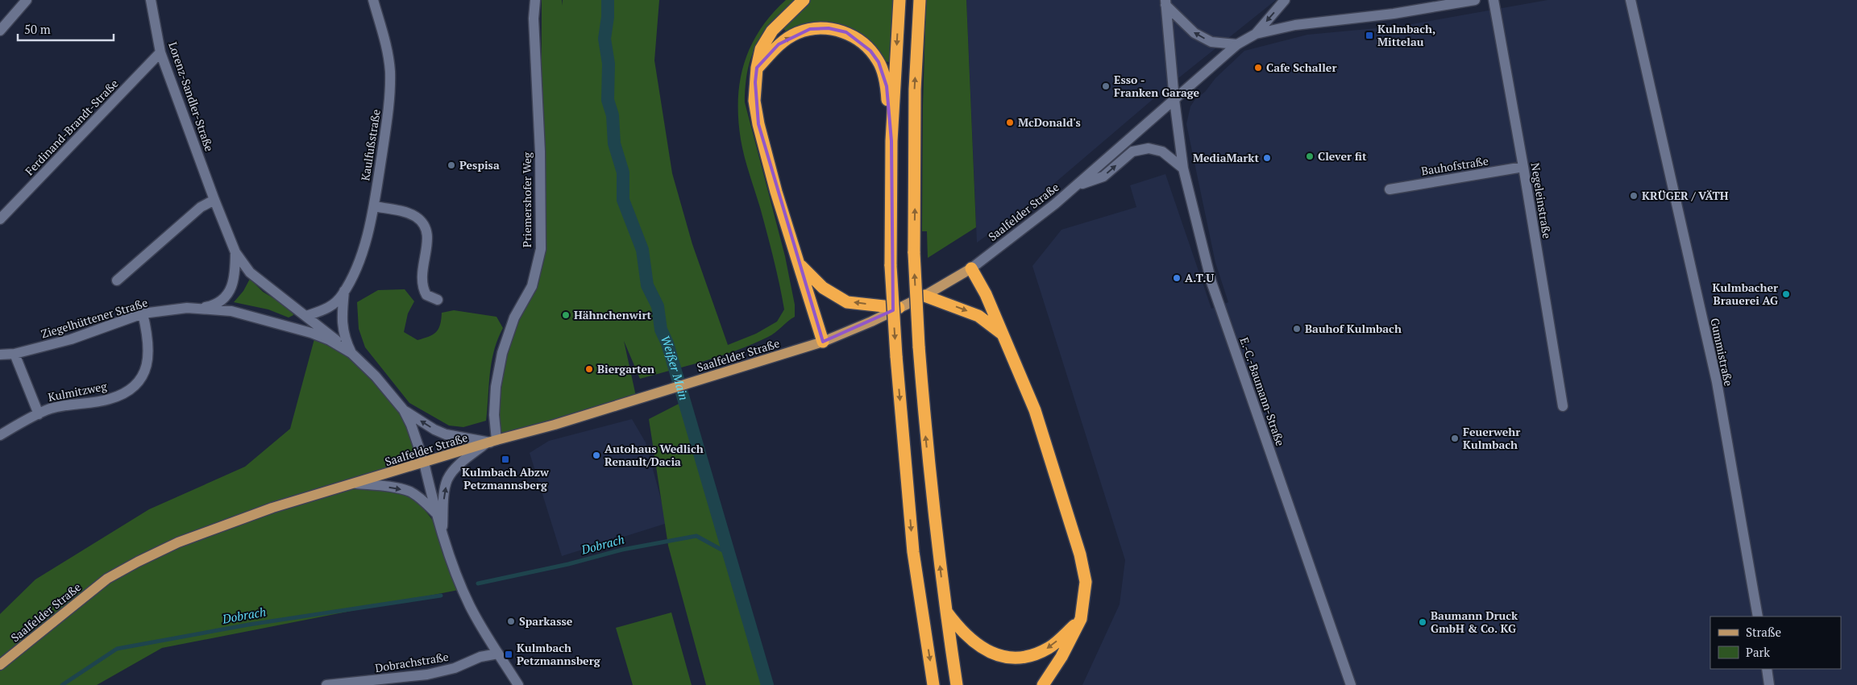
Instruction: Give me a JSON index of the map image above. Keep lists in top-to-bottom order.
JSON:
{
  "streets": {
    "main road": ["Saalfelder Straße"],
    "street": [
      "Lorenz-Sandler-Straße",
      "Ferdinand-Brandt-Straße",
      "Kaulfußstraße",
      "Bauhofstraße",
      "Priemershofer Weg",
      "Negeleinstraße",
      "Ziegelhüttener Straße",
      "Gummistraße",
      "Kulmitzweg",
      "E.-C.-Baumann-Straße",
      "Dobrachstraße"
    ]
  },
  "crossings": [
    ["Lorenz-Sandler-Straße", "Ferdinand-Brandt-Straße"],
    ["Lorenz-Sandler-Straße", "Kaulfußstraße"],
    ["Lorenz-Sandler-Straße", "Ziegelhüttener Straße"],
    ["Kaulfußstraße", "Ziegelhüttener Straße"],
    ["Bauhofstraße", "Negeleinstraße"],
    ["Priemershofer Weg", "Saalfelder Straße"],
    ["Priemershofer Weg", "Ziegelhüttener Straße"],
    ["Saalfelder Straße", "Ziegelhüttener Straße"],
    ["Saalfelder Straße", "E.-C.-Baumann-Straße"],
    ["Ziegelhüttener Straße", "Kulmitzweg"],
    ["Ziegelhüttener Straße", "Dobrachstraße"]
  ],
  "water": ["Weißer Main", "Dobrach"],
  "places": {
    "transit": ["Kulmbach, Mittelau", "Kulmbach Abzw Petzmannsberg", "Kulmbach Petzmannsberg"],
    "other": [
      "Cafe Schaller",
      "Esso - Franken Garage",
      "McDonald's",
      "Clever fit",
      "MediaMarkt",
      "Pespisa",
      "KRÜGER / VÄTH",
      "A.T.U",
      "Kulmbacher Brauerei AG",
      "Hähnchenwirt",
      "Bauhof Kulmbach",
      "Biergarten",
      "Feuerwehr Kulmbach",
      "Autohaus Wedlich Renault/Dacia",
      "Sparkasse",
      "Baumann Druck GmbH & Co. KG"
    ]
  },
  "legend": ["Straße", "Park"],
  "scale_bar": "50 m"
}
